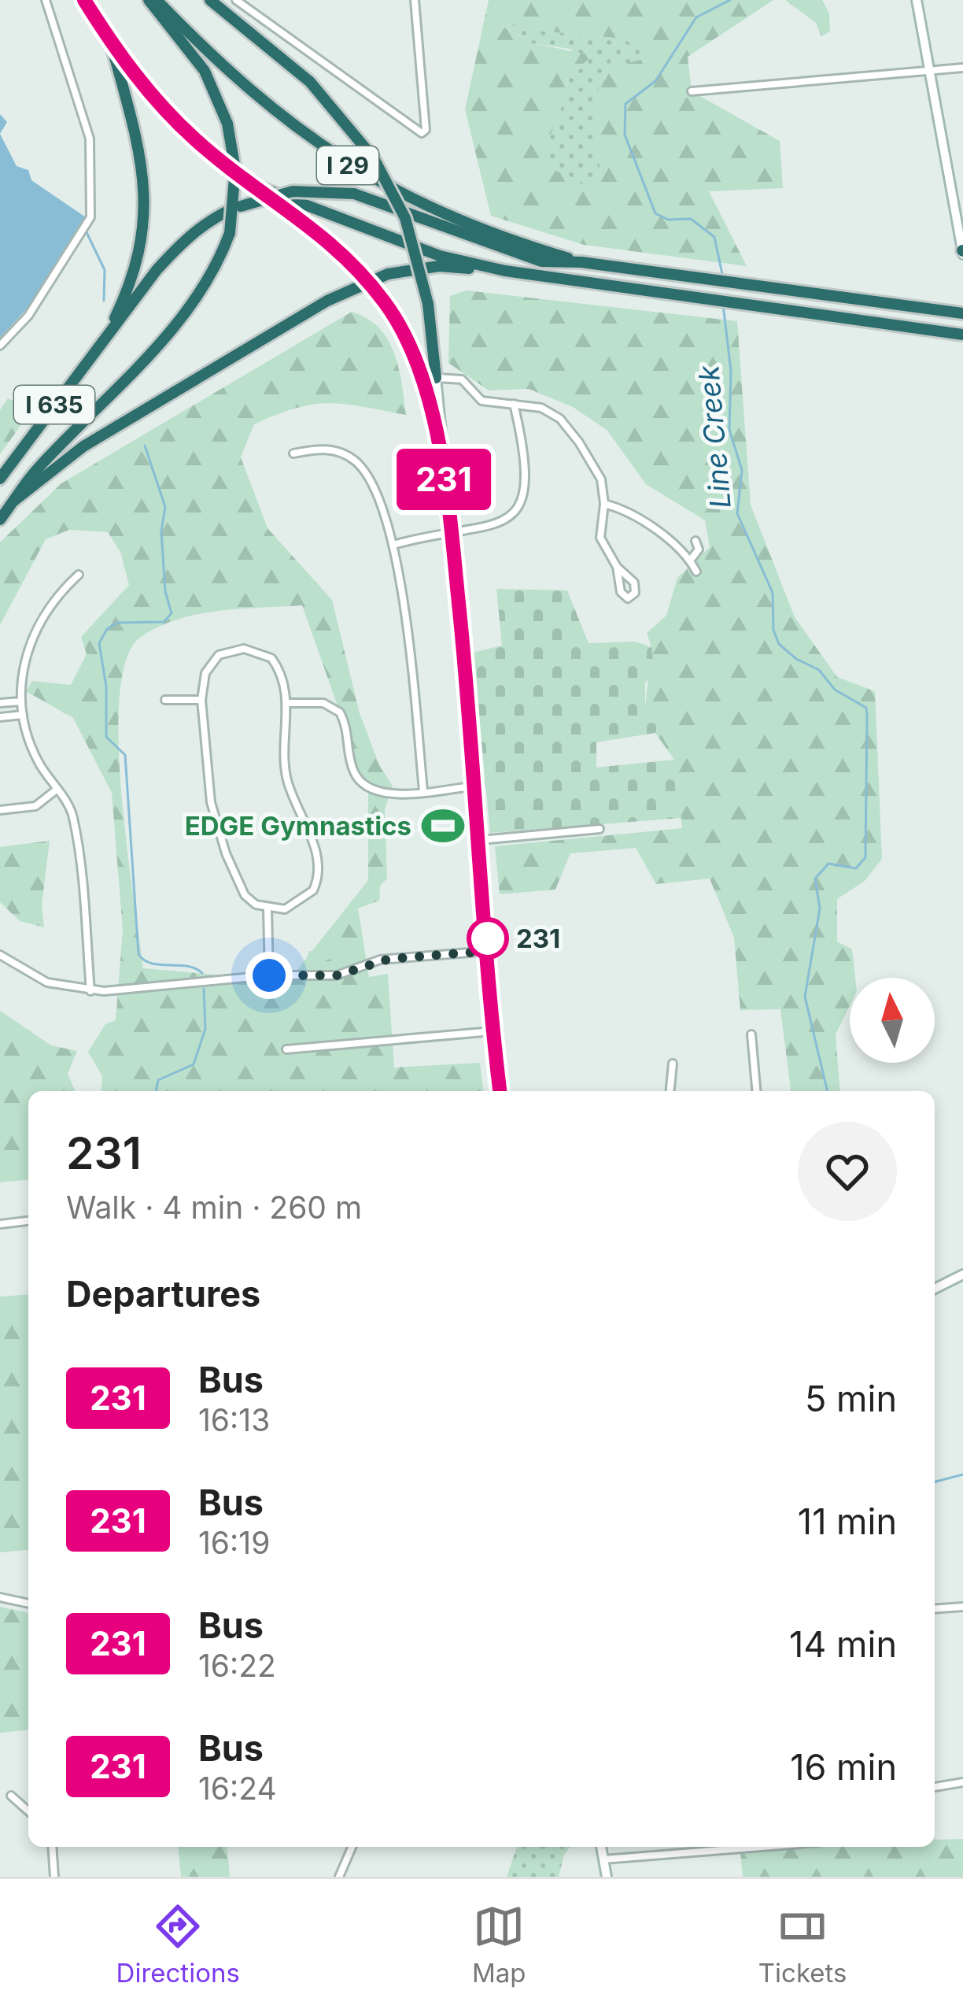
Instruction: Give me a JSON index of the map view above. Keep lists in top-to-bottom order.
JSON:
{
  "streets": {
    "highway": ["I 29", "I 635"]
  },
  "water": ["Line Creek"],
  "places": {
    "sports": ["EDGE Gymnastics"],
    "other": ["231"]
  },
  "lines": ["bus line 231"],
  "north": "top",
  "page": {
    "on_map": "231",
    "heading": [
      ["231", "Walk · 4 min · 260 m"],
      "Departures"
    ],
    "list": [
      {
        "mark": "231",
        "name": "Bus",
        "note": "16:13",
        "value": "5 min"
      },
      {
        "mark": "231",
        "name": "Bus",
        "note": "16:19",
        "value": "11 min"
      },
      {
        "mark": "231",
        "name": "Bus",
        "note": "16:22",
        "value": "14 min"
      },
      {
        "mark": "231",
        "name": "Bus",
        "note": "16:24",
        "value": "16 min"
      }
    ],
    "tabs": ["Directions", "Map", "Tickets"]
  }
}
